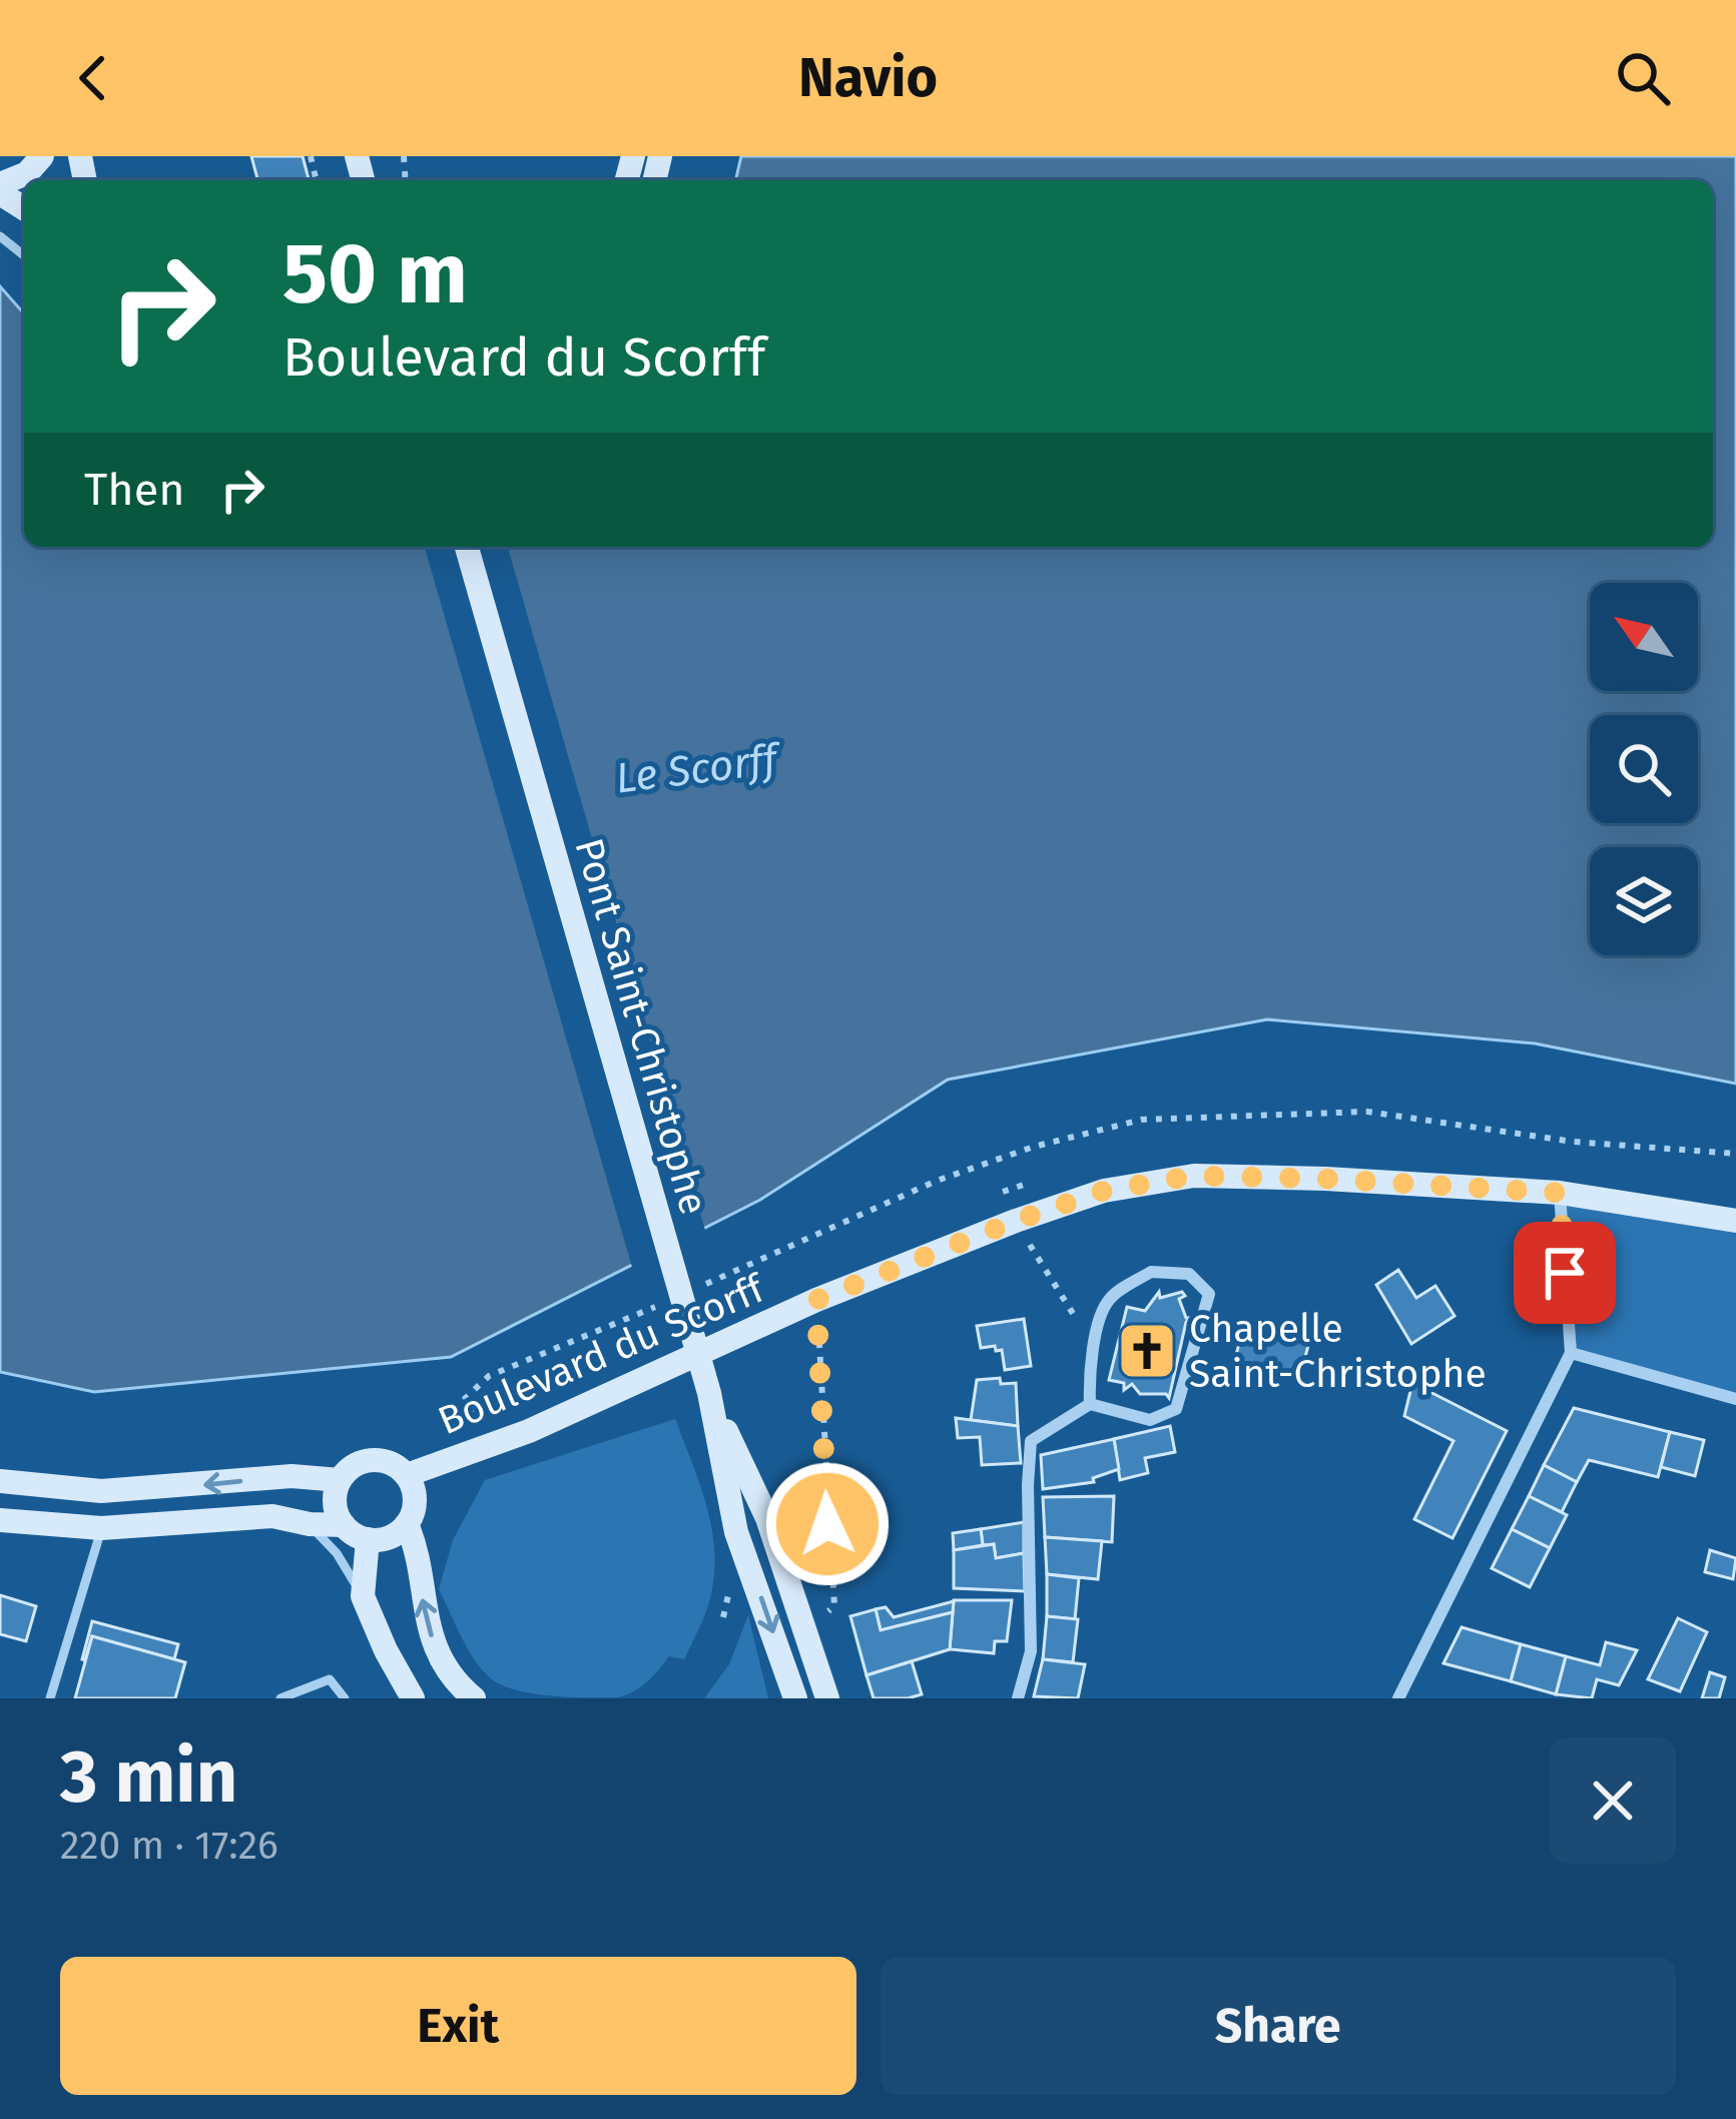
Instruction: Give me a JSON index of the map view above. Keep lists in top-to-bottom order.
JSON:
{
  "streets": {
    "main road": ["Pont Saint-Christophe", "Boulevard du Scorff"]
  },
  "water": ["Le Scorff"],
  "places": {
    "church": ["Chapelle Saint-Christophe"]
  },
  "north": "top left",
  "page": {
    "header": "Navio",
    "turn": ["50 m", "Boulevard du Scorff"],
    "then": "Then",
    "heading": ["3 min", "220 m · 17:26"],
    "buttons": ["Exit", "Share"]
  }
}
